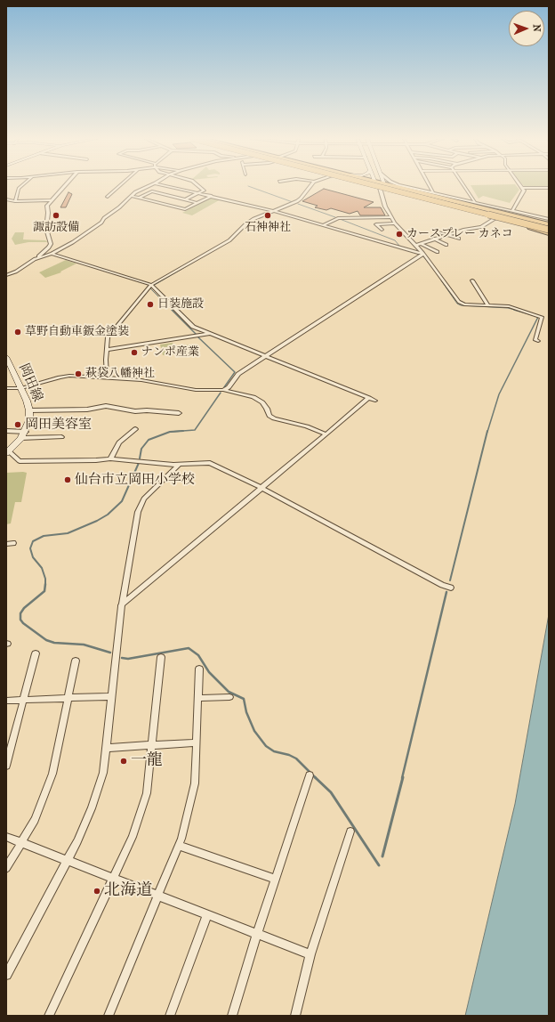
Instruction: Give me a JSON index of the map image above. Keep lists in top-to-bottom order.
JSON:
{
  "streets": {
    "street": ["岡田線"]
  },
  "places": [
    "諏訪設備",
    "石神神社",
    "カースプレー カネコ",
    "日装施設",
    "草野自動車鈑金塗装",
    "ナンポ産業",
    "萩袋八幡神社",
    "岡田美容室",
    "仙台市立岡田小学校",
    "一龍",
    "北海道"
  ],
  "north": "right"
}
